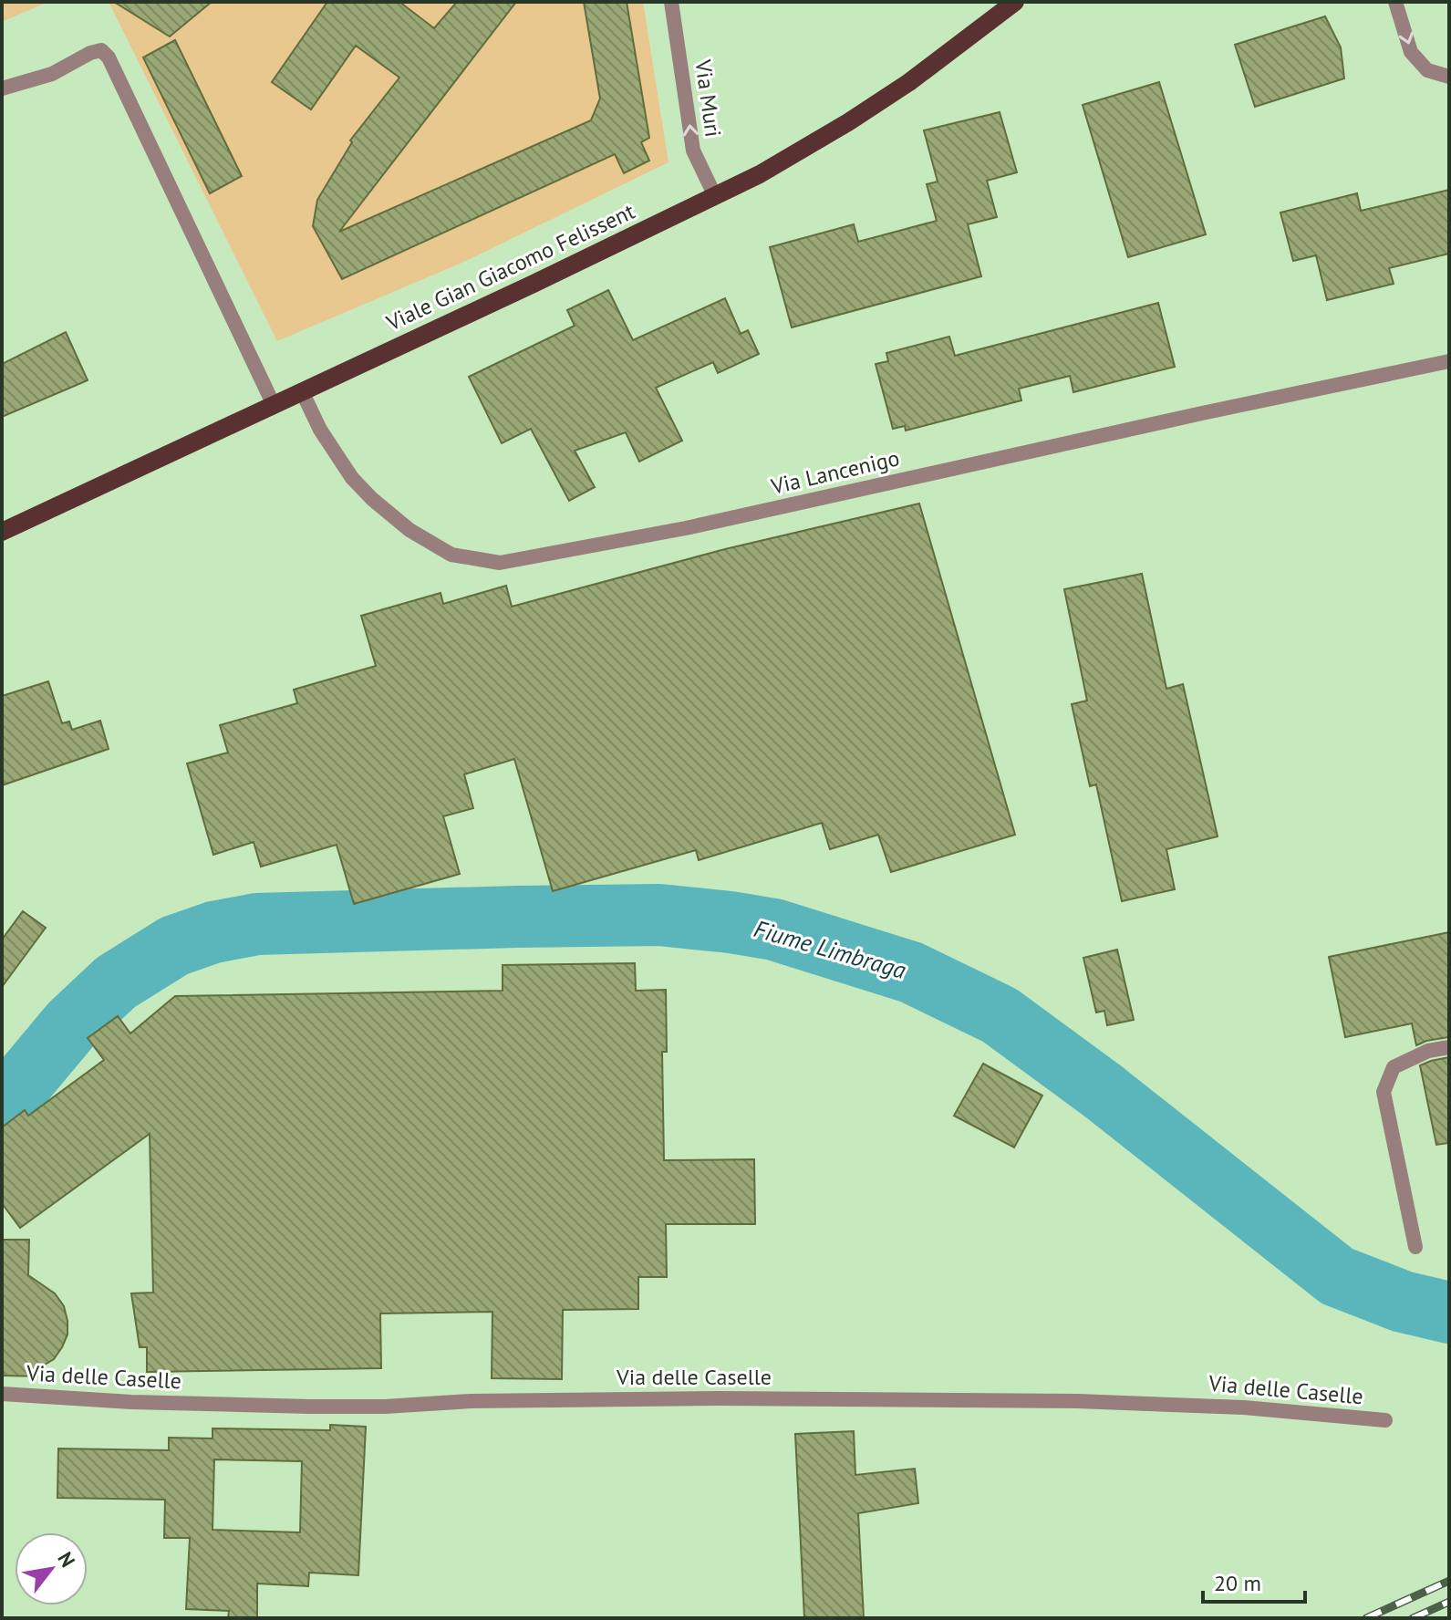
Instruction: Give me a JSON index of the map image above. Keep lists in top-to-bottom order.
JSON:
{
  "streets": {
    "main road": ["Viale Gian Giacomo Felissent"],
    "street": ["Via Muri", "Via Lancenigo", "Via delle Caselle"]
  },
  "crossings": [
    ["Via Muri", "Viale Gian Giacomo Felissent"],
    ["Viale Gian Giacomo Felissent", "Via Lancenigo"]
  ],
  "one_way": ["Via Muri"],
  "water": ["Fiume Limbraga"],
  "scale_bar": "20 m",
  "north": "top right"
}
